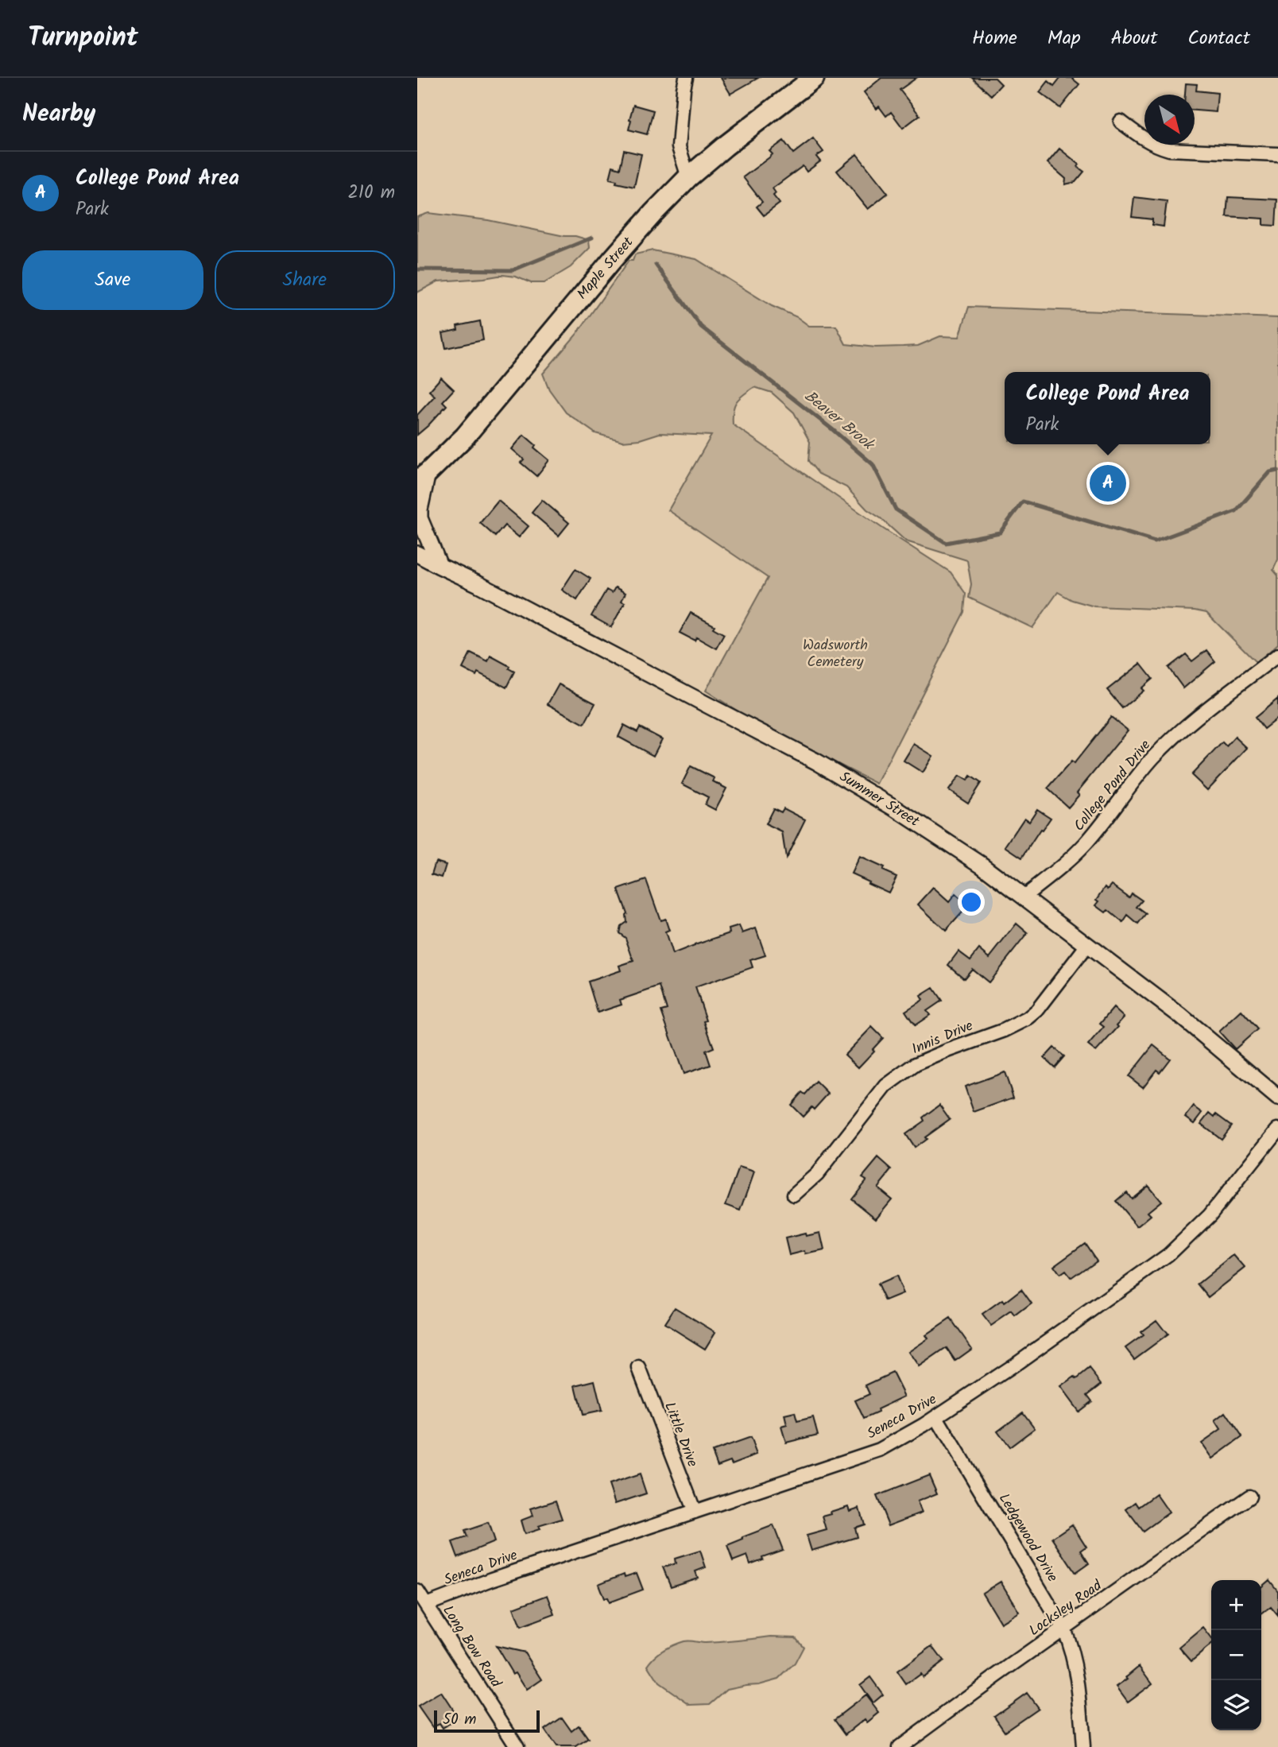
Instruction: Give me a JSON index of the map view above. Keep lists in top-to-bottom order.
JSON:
{
  "streets": {
    "main road": ["Maple Street"],
    "street": [
      "College Pond Drive",
      "Summer Street",
      "Innis Drive",
      "Seneca Drive",
      "Little Drive",
      "Ledgewood Drive",
      "Locksley Road",
      "Long Bow Road"
    ]
  },
  "crossings": [
    ["College Pond Drive", "Summer Street"],
    ["Summer Street", "Innis Drive"],
    ["Seneca Drive", "Little Drive"],
    ["Seneca Drive", "Ledgewood Drive"],
    ["Seneca Drive", "Long Bow Road"],
    ["Ledgewood Drive", "Locksley Road"]
  ],
  "water": ["Beaver Brook"],
  "parks": ["Wadsworth Cemetery"],
  "scale_bar": "50 m",
  "north": "bottom right",
  "page": {
    "header": "Turnpoint",
    "nav": [
      "Home",
      "Map",
      "About",
      "Contact"
    ],
    "heading": "Nearby",
    "list": [
      {
        "mark": "A",
        "name": "College Pond Area",
        "note": "Park",
        "value": "210 m"
      }
    ],
    "buttons": ["Save", "Share"],
    "popup": ["College Pond Area", "Park"],
    "pins": "A",
    "map_buttons": ["+", "−"],
    "scale": "50 m"
  }
}
